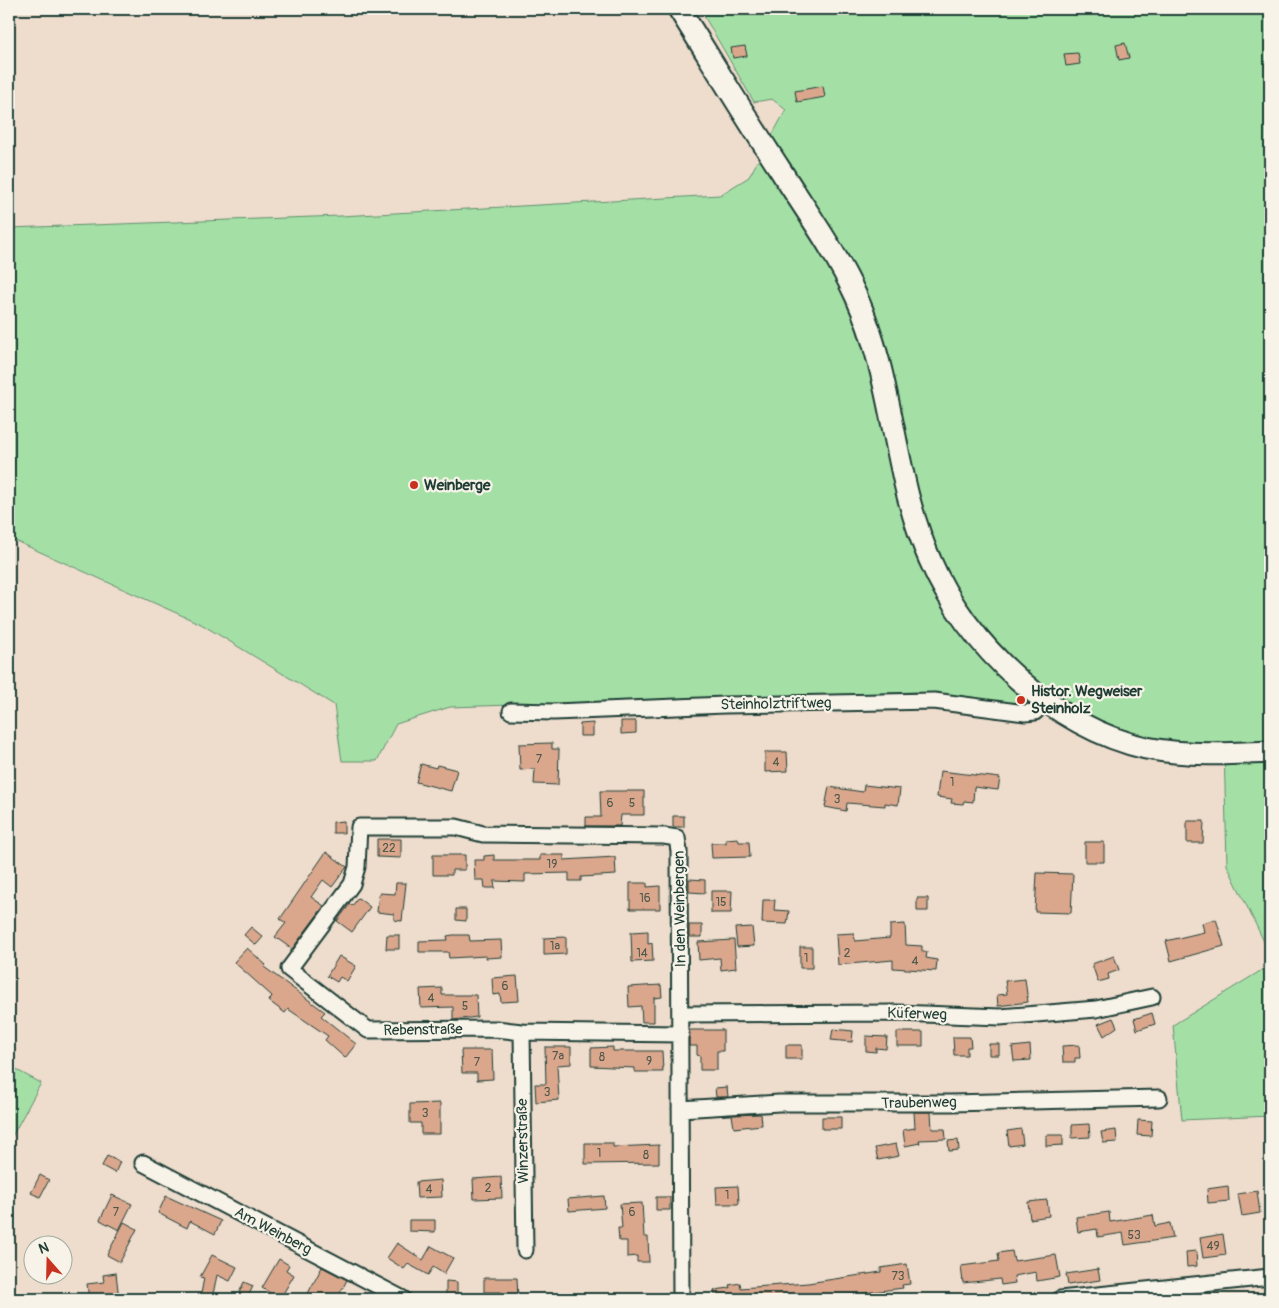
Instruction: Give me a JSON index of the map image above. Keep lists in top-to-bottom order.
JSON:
{
  "streets": {
    "street": [
      "Steinholztriftweg",
      "In den Weinbergen",
      "Küferweg",
      "Rebenstraße",
      "Traubenweg",
      "Winzerstraße",
      "Am Weinberg"
    ]
  },
  "crossings": [
    ["In den Weinbergen", "Küferweg"],
    ["In den Weinbergen", "Rebenstraße"],
    ["In den Weinbergen", "Traubenweg"],
    ["Rebenstraße", "Winzerstraße"]
  ],
  "places": ["Weinberge", "Histor. Wegweiser Steinholz"],
  "house_numbers": [
    "7",
    "4",
    "1",
    "3",
    "6",
    "5",
    "22",
    "19",
    "16",
    "15",
    "1a",
    "14",
    "2",
    "1",
    "4",
    "6",
    "4",
    "5",
    "7a",
    "8",
    "9",
    "7",
    "3",
    "3",
    "1",
    "8",
    "2",
    "4",
    "1",
    "7",
    "6",
    "53",
    "49",
    "73"
  ],
  "north": "top"
}
